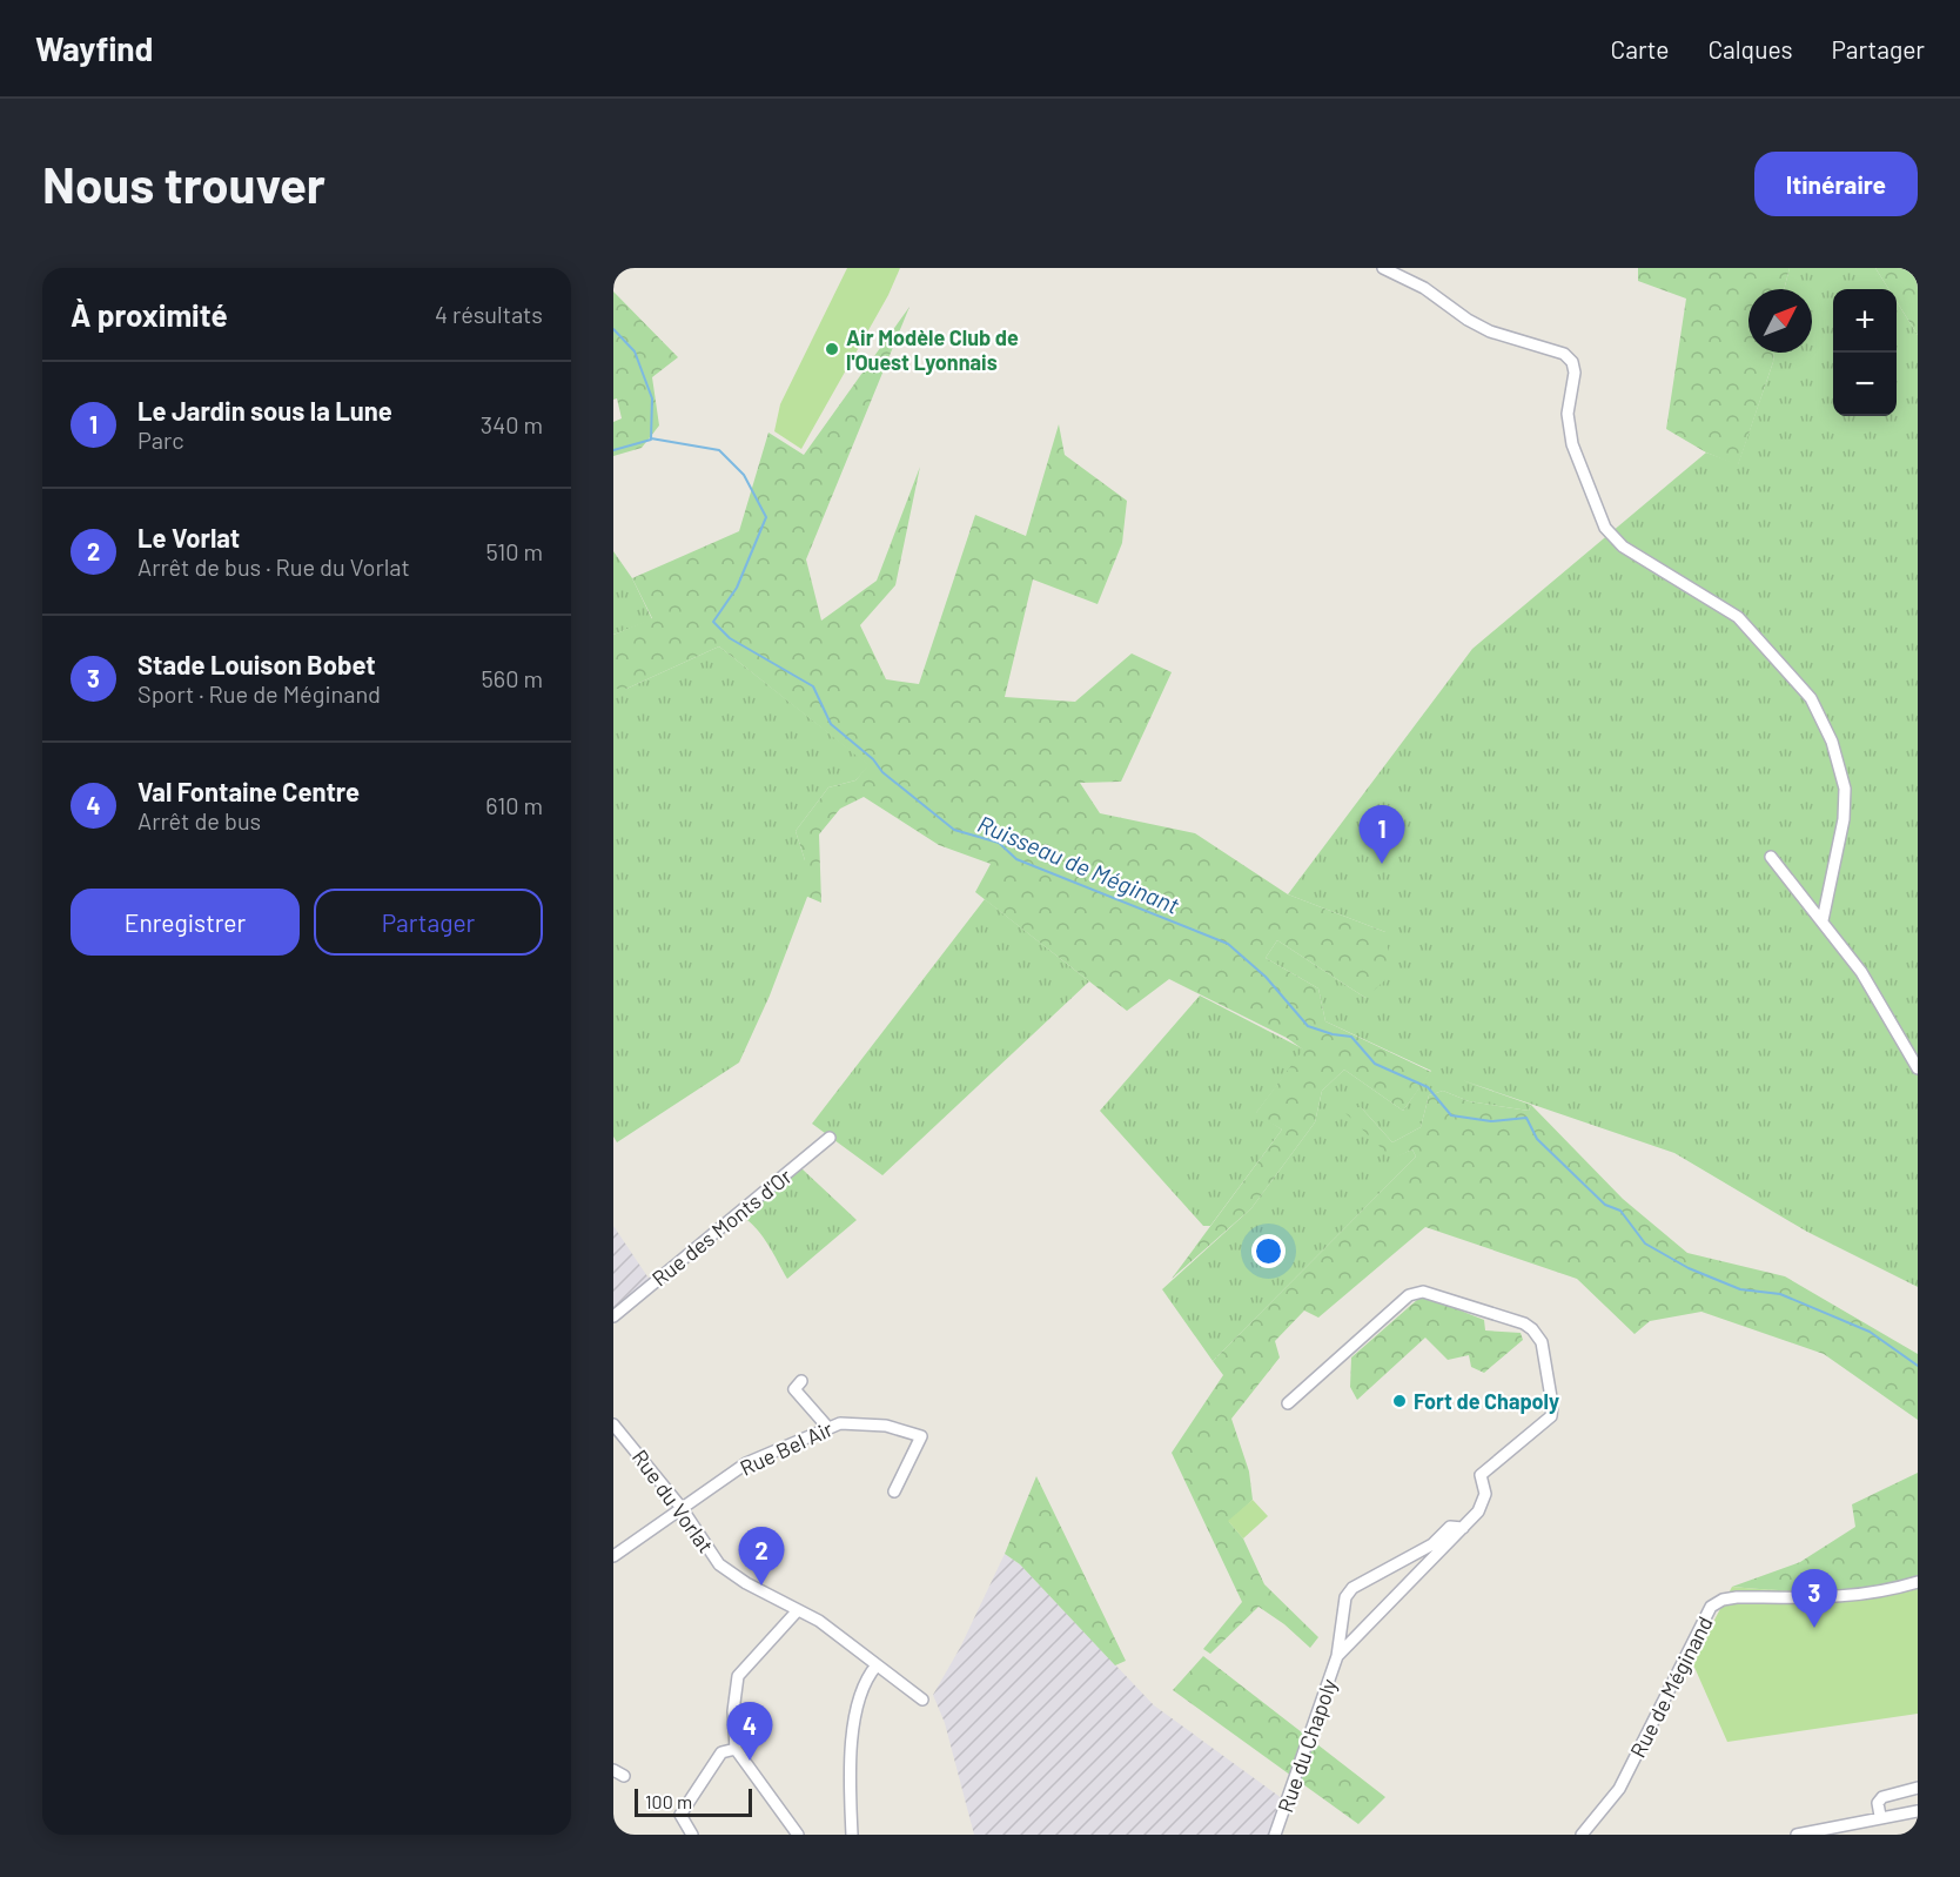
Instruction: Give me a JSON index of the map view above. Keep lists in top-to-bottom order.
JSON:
{
  "streets": {
    "street": [
      "Rue des Monts d'Or",
      "Rue Bel Air",
      "Rue du Vorlat",
      "Rue de Méginand",
      "Rue du Chapoly"
    ]
  },
  "crossings": [
    ["Rue Bel Air", "Rue du Vorlat"]
  ],
  "water": ["Ruisseau de Méginant"],
  "places": ["Air Modèle Club de l'Ouest Lyonnais", "Fort de Chapoly"],
  "scale_bar": "100 m",
  "north": "top right",
  "page": {
    "header": "Wayfind",
    "nav": ["Carte", "Calques", "Partager"],
    "buttons": [
      "Itinéraire",
      ["Enregistrer", "Partager"]
    ],
    "title": "Nous trouver",
    "heading": ["À proximité", "4 résultats"],
    "map_buttons": ["+", "−"],
    "list": [
      {
        "mark": "1",
        "name": "Le Jardin sous la Lune",
        "note": "Parc",
        "value": "340 m"
      },
      {
        "mark": "2",
        "name": "Le Vorlat",
        "note": "Arrêt de bus · Rue du Vorlat",
        "value": "510 m"
      },
      {
        "mark": "3",
        "name": "Stade Louison Bobet",
        "note": "Sport · Rue de Méginand",
        "value": "560 m"
      },
      {
        "mark": "4",
        "name": "Val Fontaine Centre",
        "note": "Arrêt de bus",
        "value": "610 m"
      }
    ],
    "pins": [
      "1",
      "2",
      "3",
      "4"
    ],
    "scale": "100 m"
  }
}
